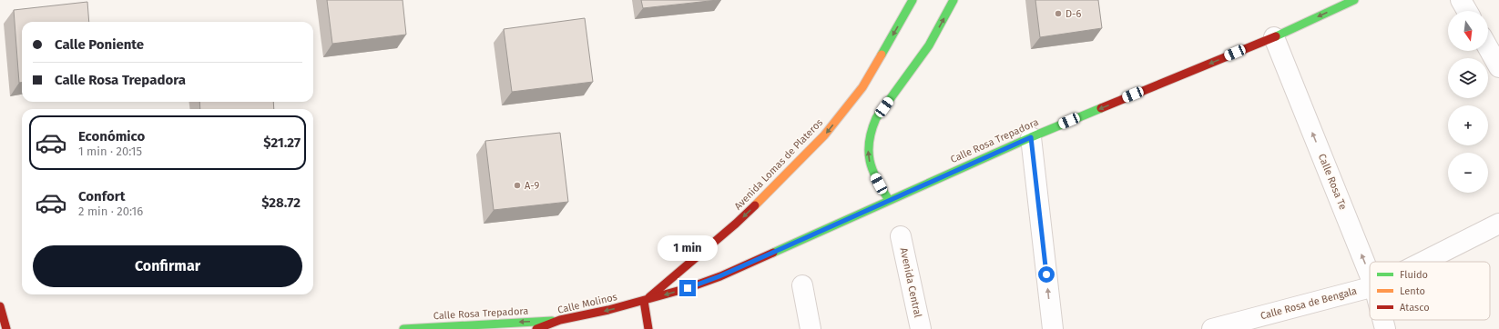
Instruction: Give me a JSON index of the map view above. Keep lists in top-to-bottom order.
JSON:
{
  "streets": {
    "main road": ["Calle Rosa Trepadora", "Avenida Lomas de Plateros", "Calle Molinos"],
    "street": ["Calle Rosa Te", "Avenida Central", "Calle Rosa de Bengala"]
  },
  "crossings": [
    ["Calle Rosa Trepadora", "Avenida Lomas de Plateros"],
    ["Calle Rosa Trepadora", "Calle Rosa Te"],
    ["Calle Rosa Trepadora", "Calle Molinos"],
    ["Avenida Lomas de Plateros", "Calle Molinos"]
  ],
  "one_way": [
    "Calle Rosa Trepadora",
    "Avenida Lomas de Plateros",
    "Calle Rosa Te",
    "Calle Molinos"
  ],
  "places": ["D-6", "A-9"],
  "legend": ["Fluido", "Lento", "Atasco"],
  "north": "bottom",
  "page": {
    "map_buttons": ["+", "−"],
    "banner": ["Calle Poniente", "Calle Rosa Trepadora"],
    "list": [
      {
        "name": "Económico",
        "note": "1 min · 20:15",
        "value": "$21.27"
      },
      {
        "name": "Confort",
        "note": "2 min · 20:16",
        "value": "$28.72"
      }
    ],
    "bubble": "1 min",
    "buttons": "Confirmar"
  }
}
